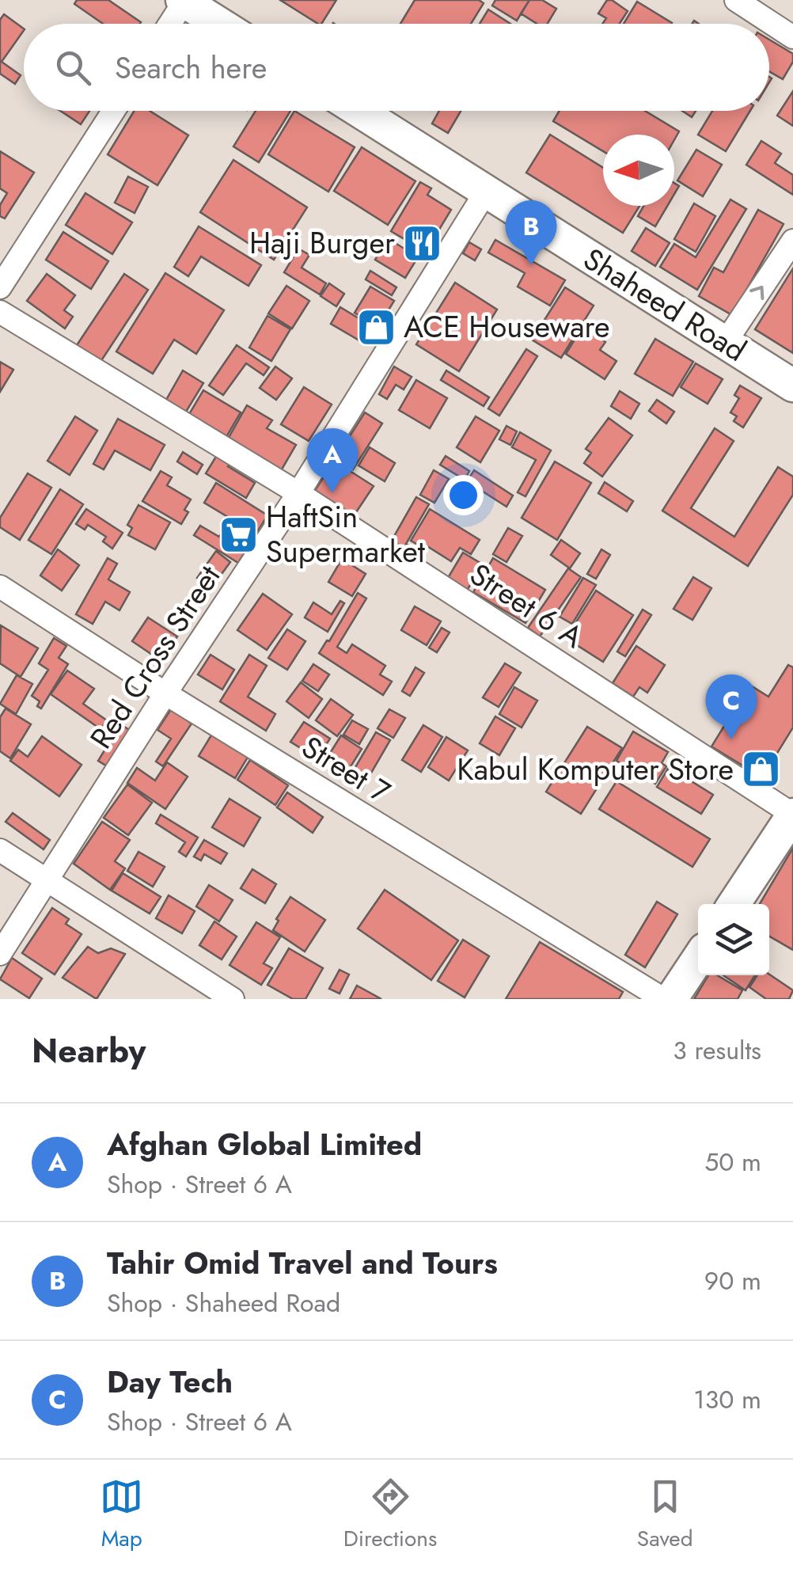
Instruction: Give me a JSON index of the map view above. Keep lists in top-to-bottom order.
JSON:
{
  "streets": {
    "main road": ["Shaheed Road"],
    "street": ["Street 6 A", "Red Cross Street", "Street 7"]
  },
  "crossings": [
    ["Shaheed Road", "Red Cross Street"],
    ["Street 6 A", "Red Cross Street"],
    ["Red Cross Street", "Street 7"]
  ],
  "places": {
    "restaurant": ["Haji Burger"],
    "shop": ["ACE Houseware", "Kabul Komputer Store"],
    "supermarket": ["HaftSin Supermarket"]
  },
  "north": "left",
  "page": {
    "search": "Search here",
    "pins": ["B", "A", "C"],
    "heading": ["Nearby", "3 results"],
    "list": [
      {
        "mark": "A",
        "name": "Afghan Global Limited",
        "note": "Shop · Street 6 A",
        "value": "50 m"
      },
      {
        "mark": "B",
        "name": "Tahir Omid Travel and Tours",
        "note": "Shop · Shaheed Road",
        "value": "90 m"
      },
      {
        "mark": "C",
        "name": "Day Tech",
        "note": "Shop · Street 6 A",
        "value": "130 m"
      }
    ],
    "nav": ["Map", "Directions", "Saved"]
  }
}
